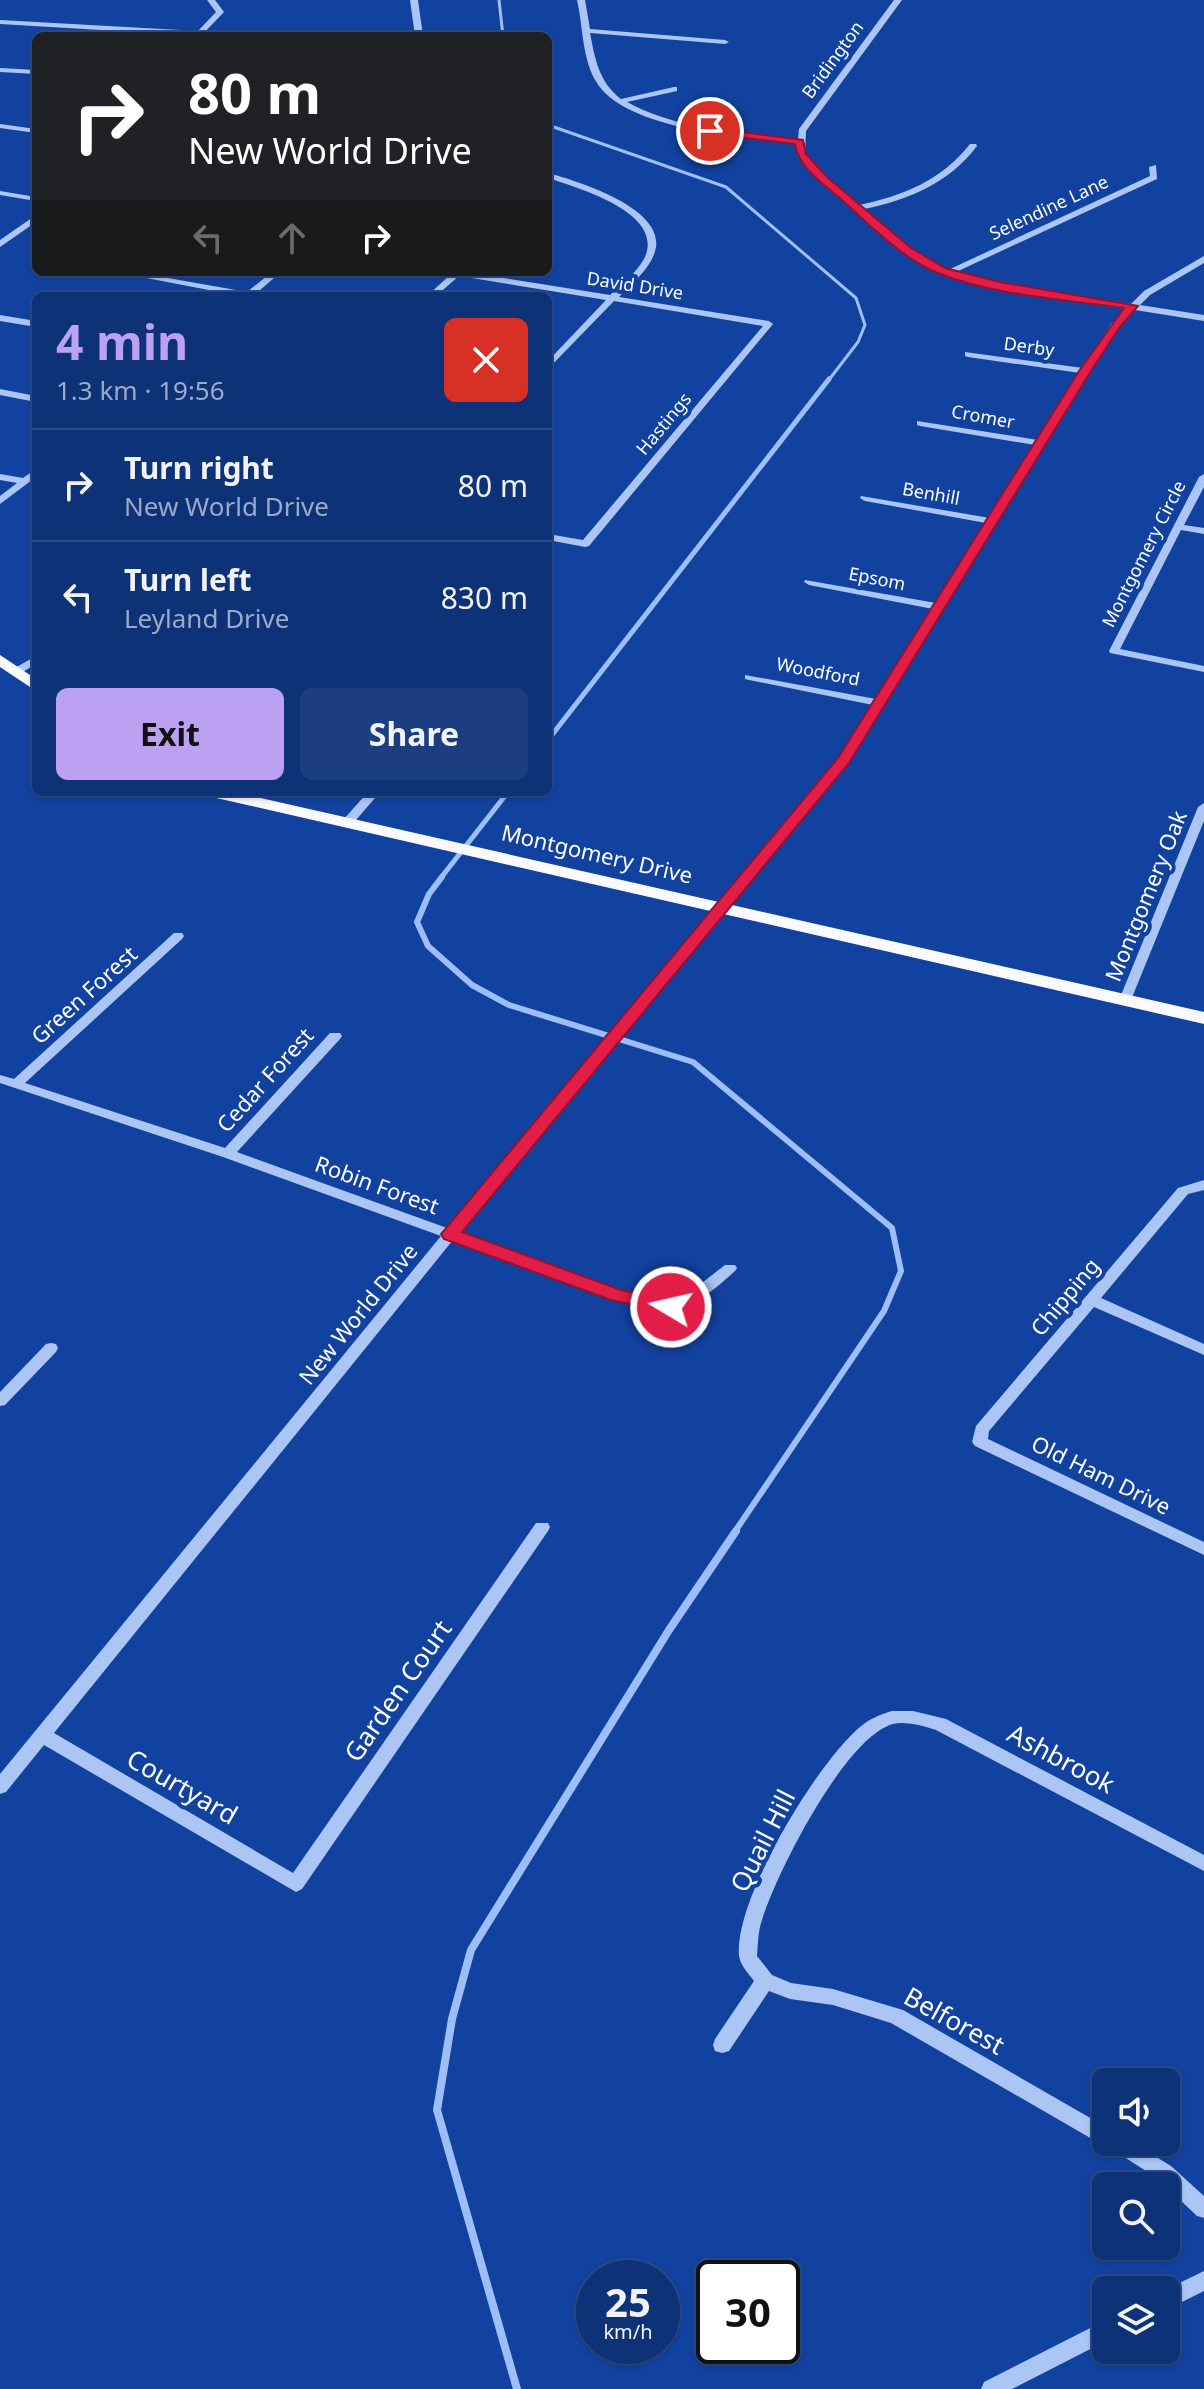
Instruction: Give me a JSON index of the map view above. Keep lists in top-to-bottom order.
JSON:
{
  "streets": {
    "main road": ["Montgomery Drive"],
    "street": [
      "Bridington",
      "Selendine Lane",
      "David Drive",
      "Derby",
      "Cromer",
      "Hastings",
      "Benhill",
      "Montgomery Circle",
      "Epsom",
      "Woodford",
      "Montgomery Oak",
      "Green Forest",
      "Cedar Forest",
      "Robin Forest",
      "Chipping",
      "New World Drive",
      "Old Ham Drive",
      "Garden Court",
      "Ashbrook",
      "Courtyard",
      "Quail Hill",
      "Belforest"
    ]
  },
  "crossings": [
    ["David Drive", "Hastings"],
    ["Derby", "New World Drive"],
    ["Cromer", "New World Drive"],
    ["Benhill", "New World Drive"],
    ["Epsom", "New World Drive"],
    ["Woodford", "New World Drive"],
    ["Montgomery Drive", "Montgomery Oak"],
    ["Montgomery Drive", "New World Drive"],
    ["Green Forest", "Robin Forest"],
    ["Cedar Forest", "Robin Forest"],
    ["Robin Forest", "New World Drive"],
    ["Chipping", "Old Ham Drive"],
    ["New World Drive", "Courtyard"],
    ["Garden Court", "Courtyard"],
    ["Ashbrook", "Quail Hill"],
    ["Quail Hill", "Belforest"]
  ],
  "page": {
    "turn": ["80 m", "New World Drive"],
    "heading": ["4 min", "1.3 km · 19:56"],
    "list": [
      {
        "name": "Turn right",
        "note": "New World Drive",
        "value": "80 m"
      },
      {
        "name": "Turn left",
        "note": "Leyland Drive",
        "value": "830 m"
      }
    ],
    "buttons": ["Exit", "Share"],
    "speed": "25 km/h",
    "limit": "30"
  }
}
